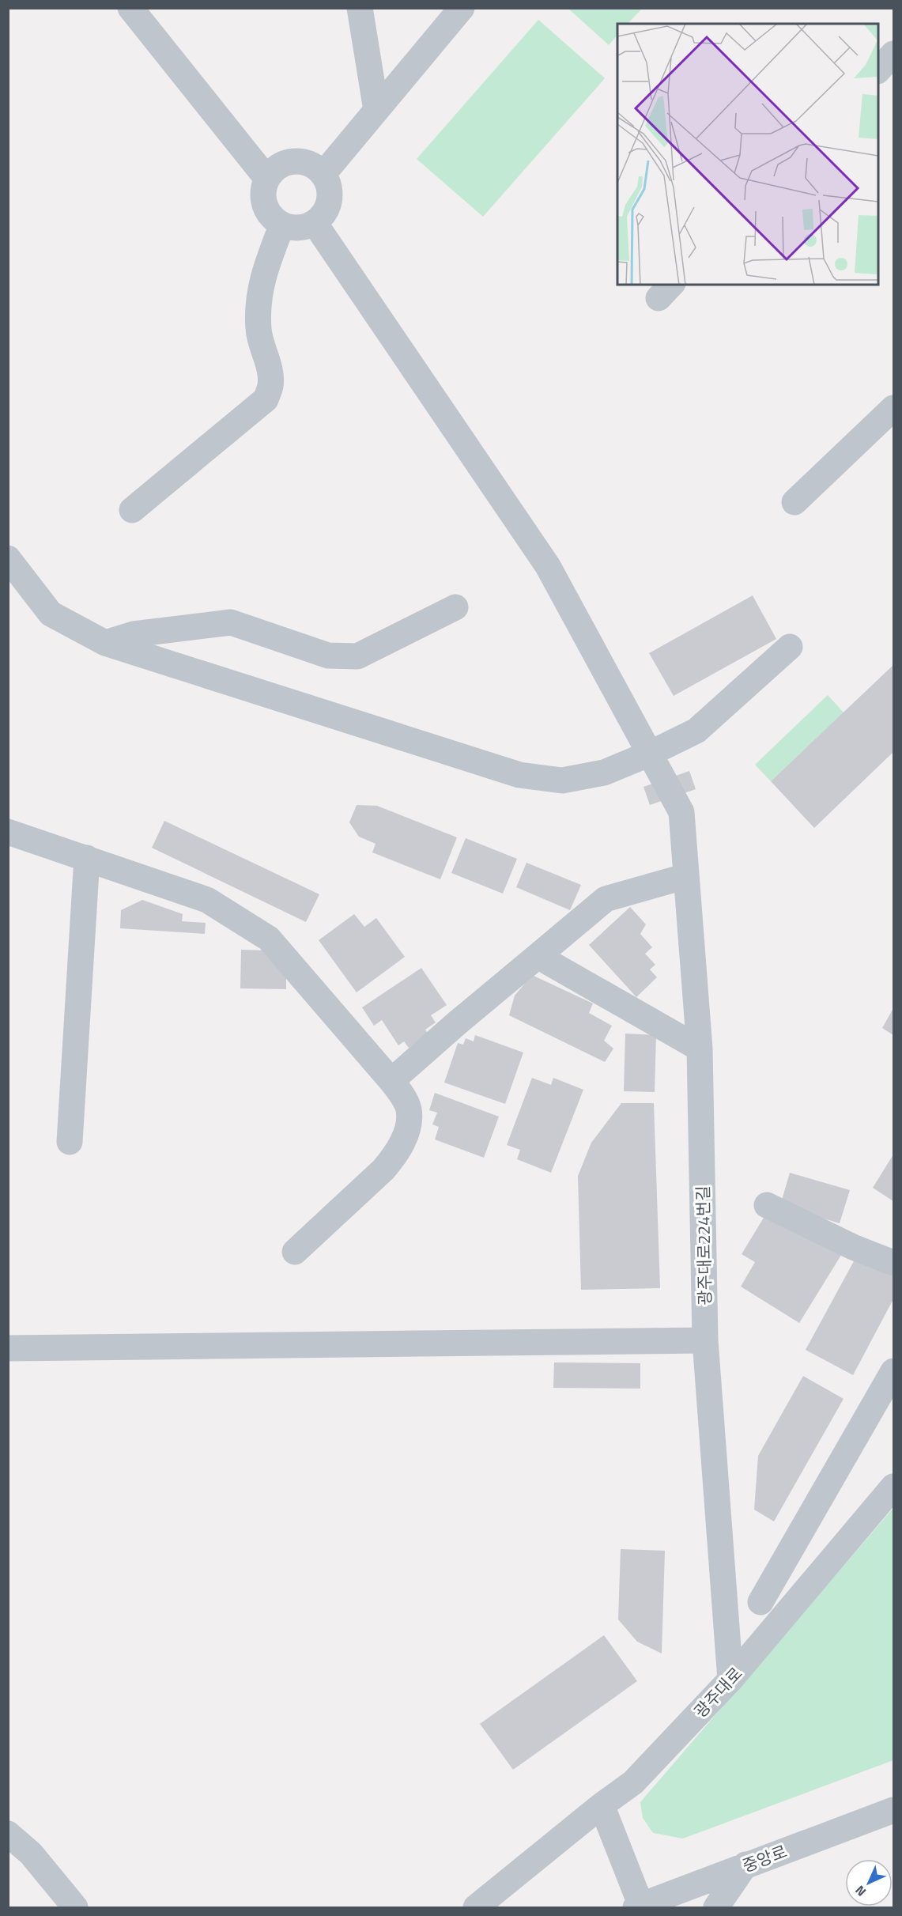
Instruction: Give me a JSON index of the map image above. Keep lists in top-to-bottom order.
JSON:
{
  "streets": {
    "street": ["광주대로224번길", "광주대로", "중앙로"]
  },
  "crossings": [
    ["광주대로224번길", "광주대로"]
  ],
  "north": "bottom left"
}
